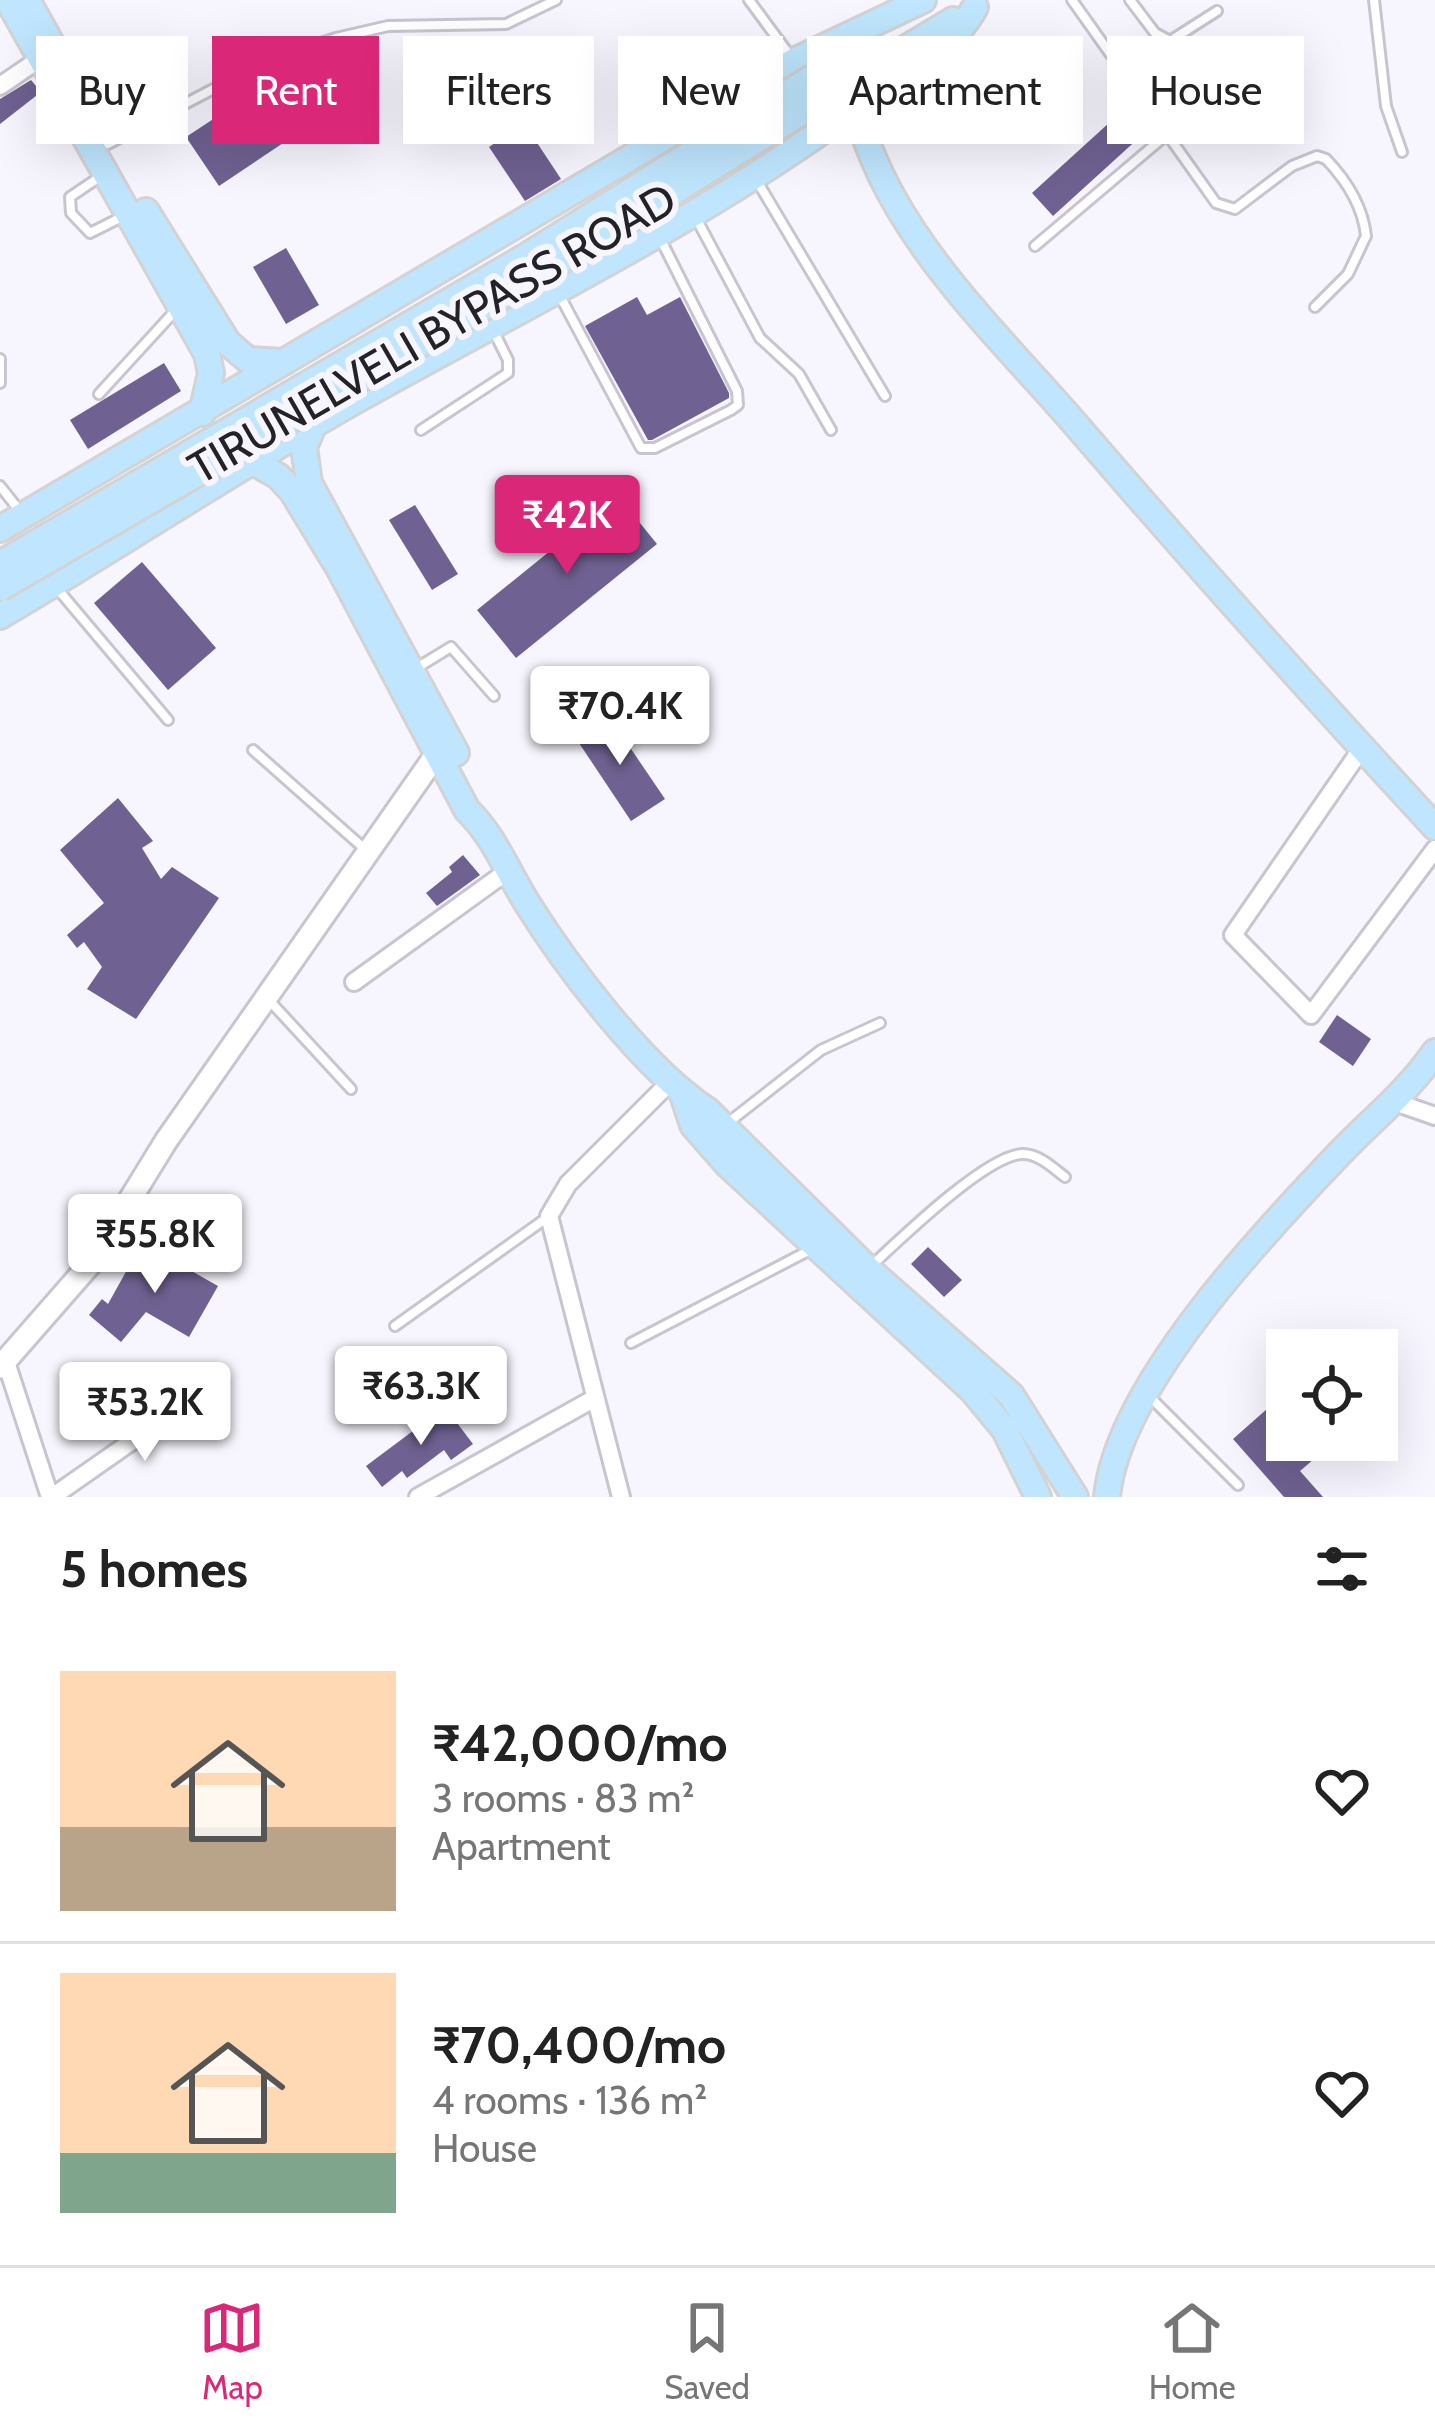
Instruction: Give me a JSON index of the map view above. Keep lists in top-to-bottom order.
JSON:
{
  "streets": {
    "main road": ["TIRUNELVELI BYPASS ROAD"]
  },
  "page": {
    "chip": [
      "Buy",
      "Rent",
      "Filters",
      "New",
      "Apartment",
      "House"
    ],
    "price": [
      "₹42K",
      "₹70.4K",
      "₹55.8K",
      "₹63.3K",
      "₹53.2K"
    ],
    "heading": "5 homes",
    "list": [
      {
        "name": "₹42,000/mo",
        "note": "3 rooms · 83 m² · Apartment"
      },
      {
        "name": "₹70,400/mo",
        "note": "4 rooms · 136 m² · House"
      }
    ],
    "tabs": ["Map", "Saved", "Home"]
  }
}
